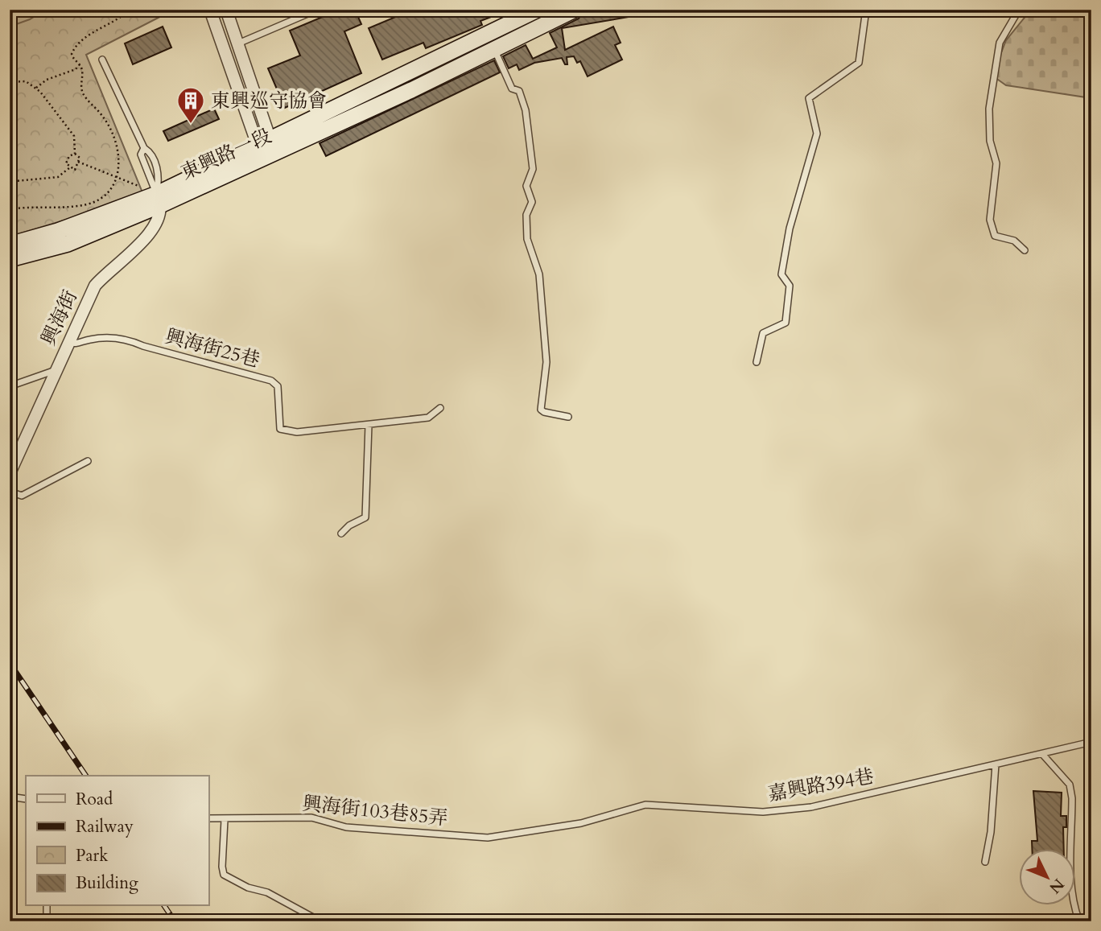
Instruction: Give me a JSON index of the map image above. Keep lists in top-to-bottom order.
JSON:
{
  "streets": {
    "street": ["東興路一段", "興海街"],
    "lane": ["興海街25巷", "嘉興路394巷", "興海街103巷85弄"]
  },
  "crossings": [
    ["東興路一段", "興海街"],
    ["興海街", "興海街25巷"],
    ["嘉興路394巷", "興海街103巷85弄"]
  ],
  "places": {
    "building": ["東興巡守協會"]
  },
  "legend": [
    "Road",
    "Railway",
    "Park",
    "Building"
  ],
  "north": "bottom right"
}
